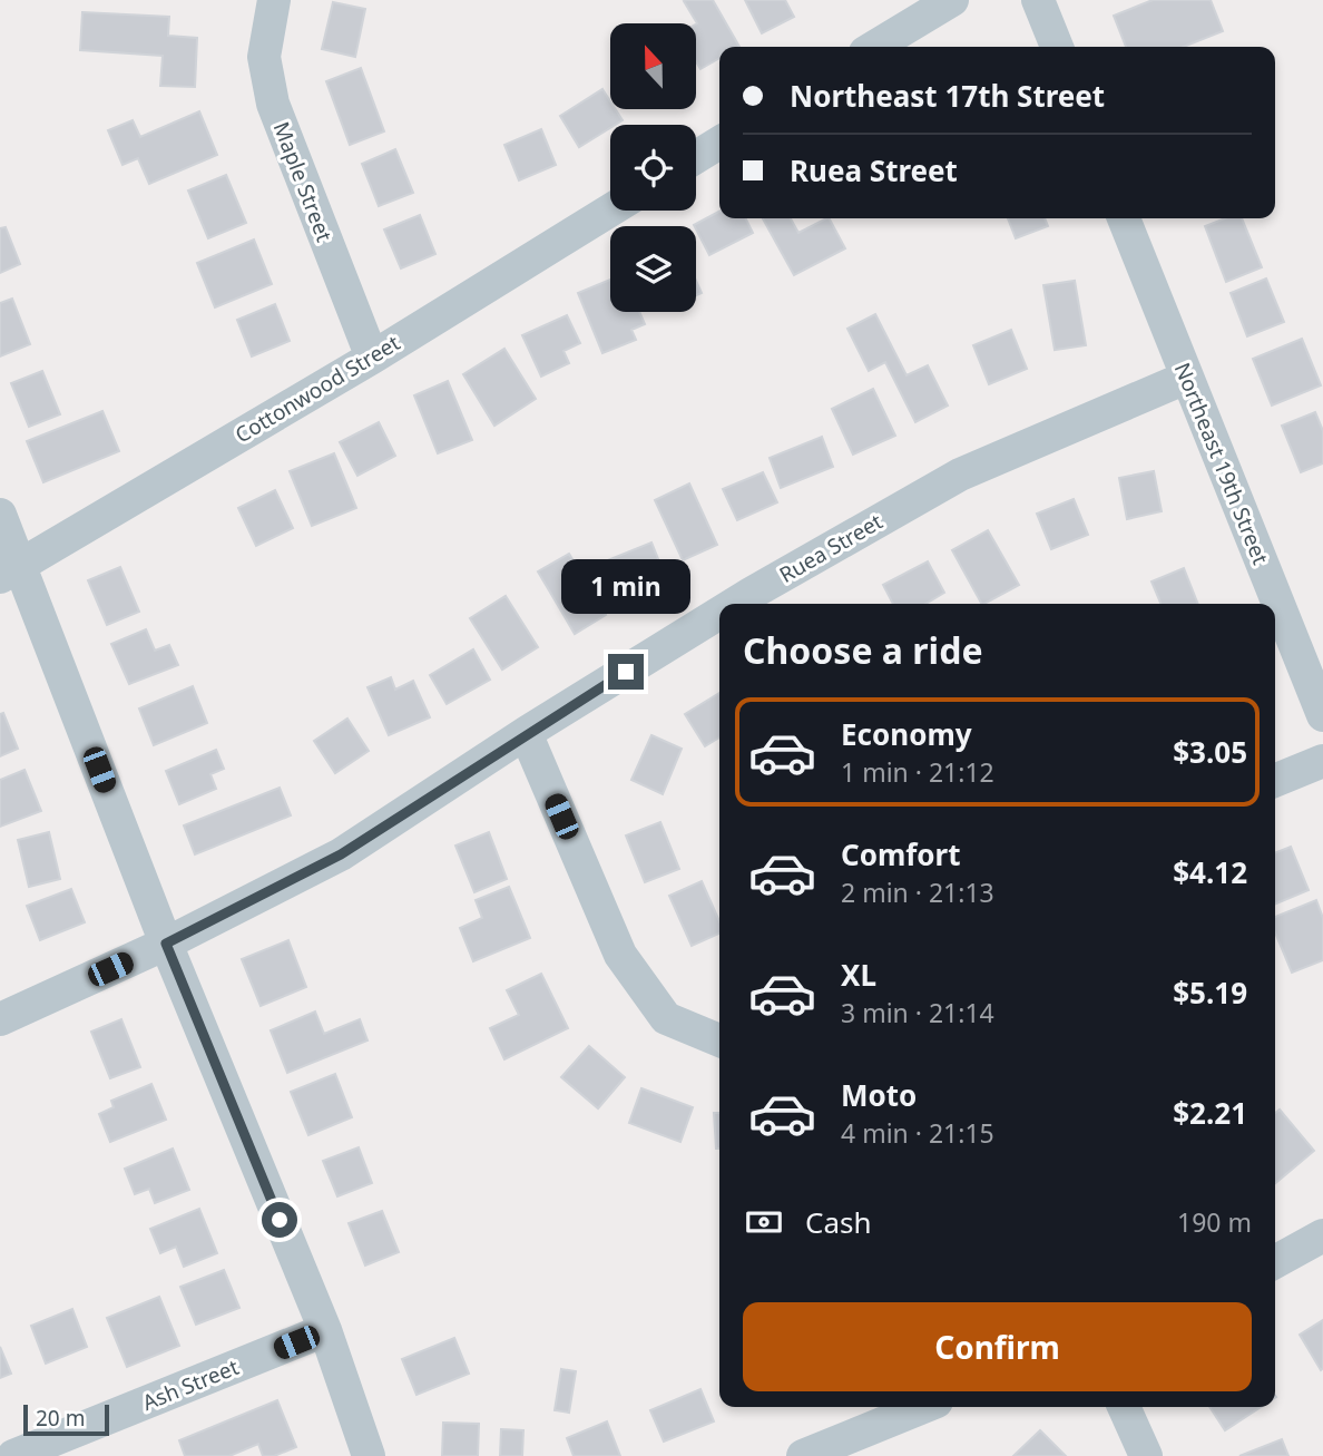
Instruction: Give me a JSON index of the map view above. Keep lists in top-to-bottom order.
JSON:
{
  "streets": {
    "street": [
      "Maple Street",
      "Cottonwood Street",
      "Northeast 19th Street",
      "Ruea Street",
      "Ash Street"
    ]
  },
  "crossings": [
    ["Maple Street", "Cottonwood Street"],
    ["Northeast 19th Street", "Ruea Street"]
  ],
  "scale_bar": "20 m",
  "north": "top",
  "page": {
    "banner": ["Northeast 17th Street", "Ruea Street"],
    "bubble": "1 min",
    "heading": "Choose a ride",
    "list": [
      {
        "name": "Economy",
        "note": "1 min · 21:12",
        "value": "$3.05"
      },
      {
        "name": "Comfort",
        "note": "2 min · 21:13",
        "value": "$4.12"
      },
      {
        "name": "XL",
        "note": "3 min · 21:14",
        "value": "$5.19"
      },
      {
        "name": "Moto",
        "note": "4 min · 21:15",
        "value": "$2.21"
      }
    ],
    "pay": ["Cash", "190 m"],
    "buttons": "Confirm",
    "scale": "20 m"
  }
}
